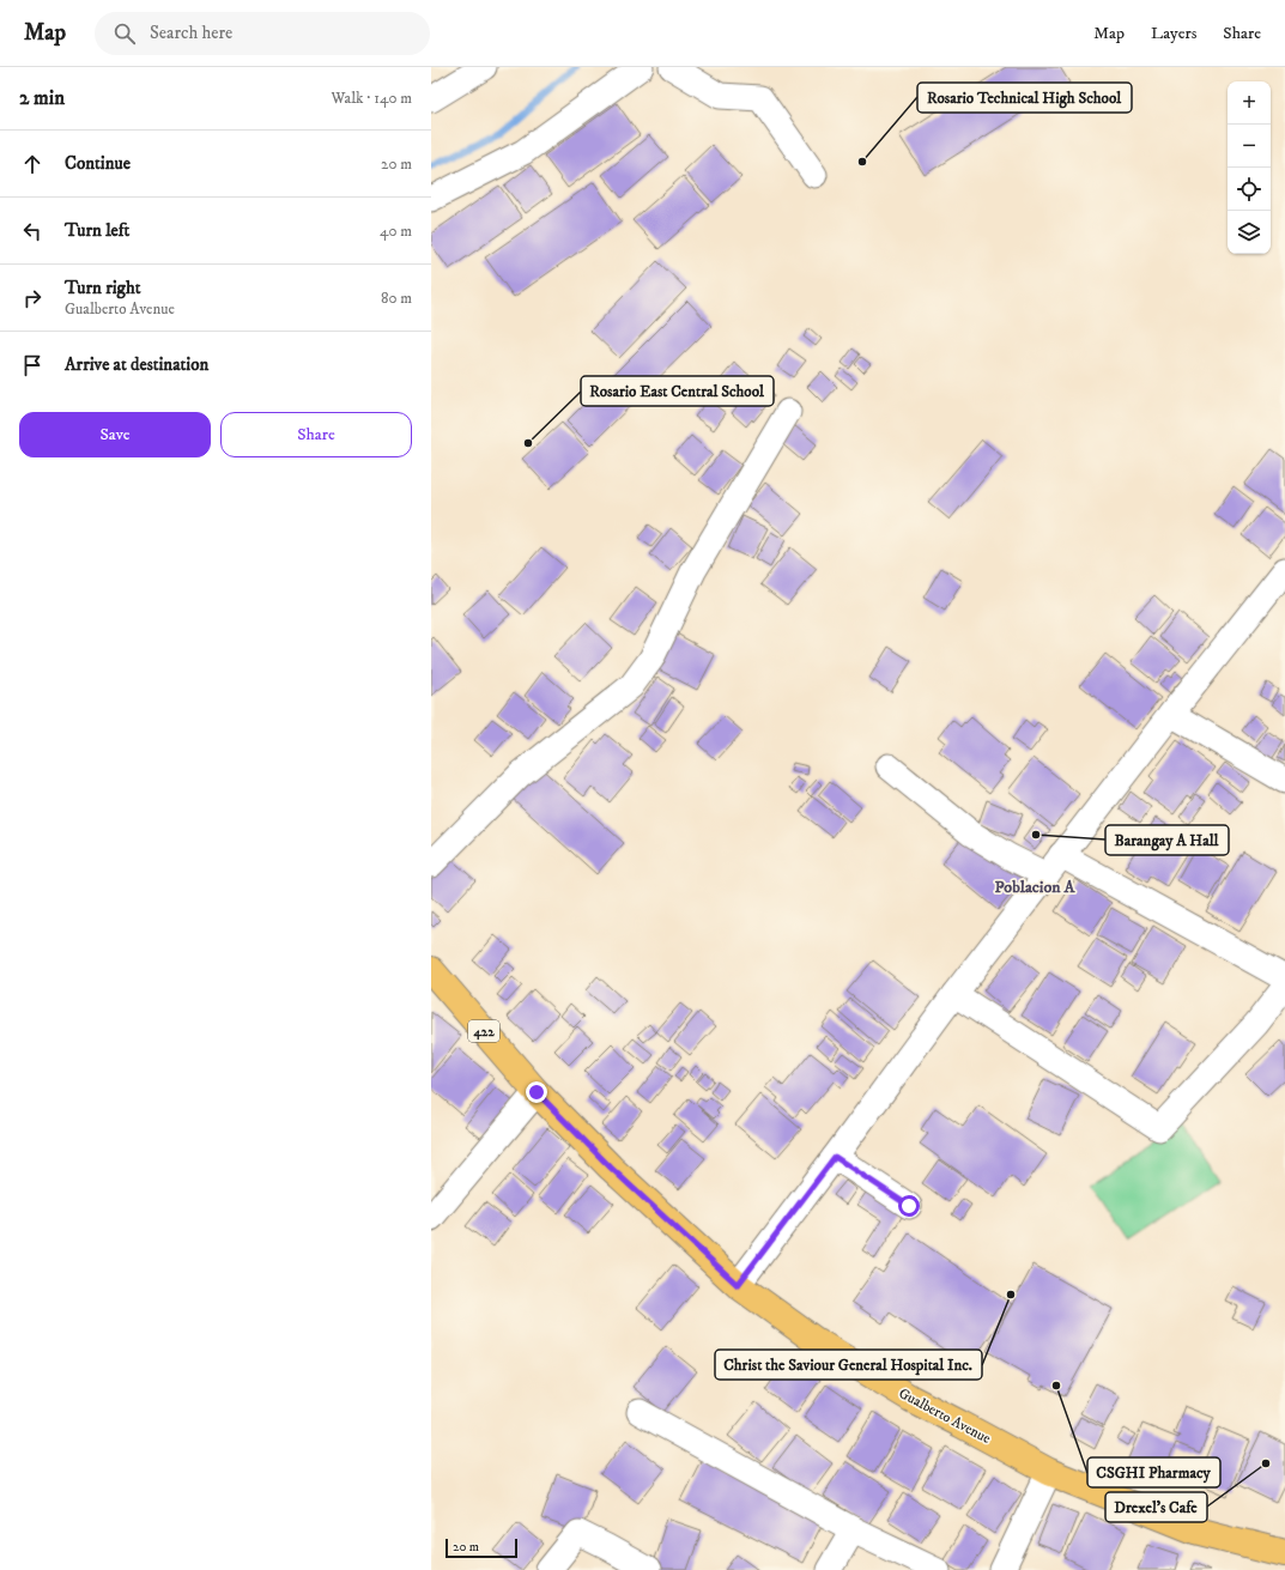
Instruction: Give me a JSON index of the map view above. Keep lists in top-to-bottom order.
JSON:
{
  "streets": {
    "main road": ["422", "Gualberto Avenue"]
  },
  "districts": ["Poblacion A"],
  "places": [
    "Rosario Technical High School",
    "Rosario East Central School",
    "Barangay A Hall",
    "Christ the Saviour General Hospital Inc.",
    "CSGHI Pharmacy",
    "Drexel's Cafe"
  ],
  "scale_bar": "20 m",
  "page": {
    "header": "Map",
    "search": "Search here",
    "nav": ["Map", "Layers", "Share"],
    "heading": ["2 min", "Walk · 140 m"],
    "map_buttons": ["+", "−"],
    "list": [
      ["Continue", "20 m"],
      ["Turn left", "40 m"],
      ["Turn right", "Gualberto Avenue", "80 m"],
      "Arrive at destination"
    ],
    "buttons": ["Save", "Share"],
    "scale": "20 m"
  }
}
